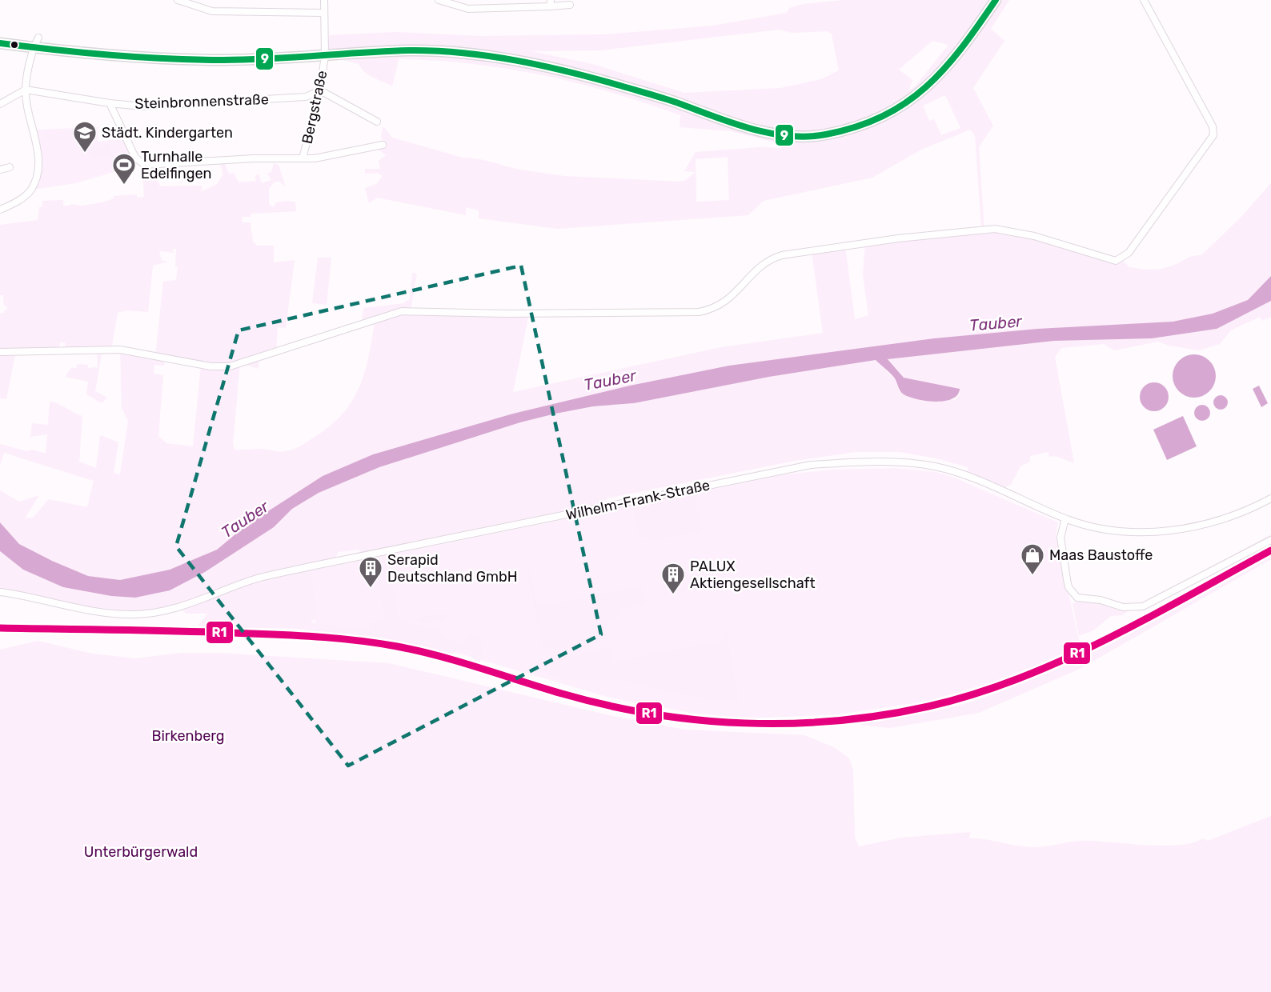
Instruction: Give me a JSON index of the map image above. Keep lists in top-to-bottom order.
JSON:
{
  "streets": {
    "street": ["Steinbronnenstraße", "Bergstraße", "Wilhelm-Frank-Straße"]
  },
  "crossings": [
    ["Steinbronnenstraße", "Bergstraße"]
  ],
  "water": ["Tauber"],
  "parks": ["Birkenberg", "Unterbürgerwald"],
  "places": {
    "school or university": ["Städt. Kindergarten"],
    "sports": ["Turnhalle Edelfingen"],
    "shop": ["Maas Baustoffe"],
    "building": ["Serapid Deutschland GmbH", "PALUX Aktiengesellschaft"]
  },
  "lines": ["transit line 9", "transit line R1"]
}
